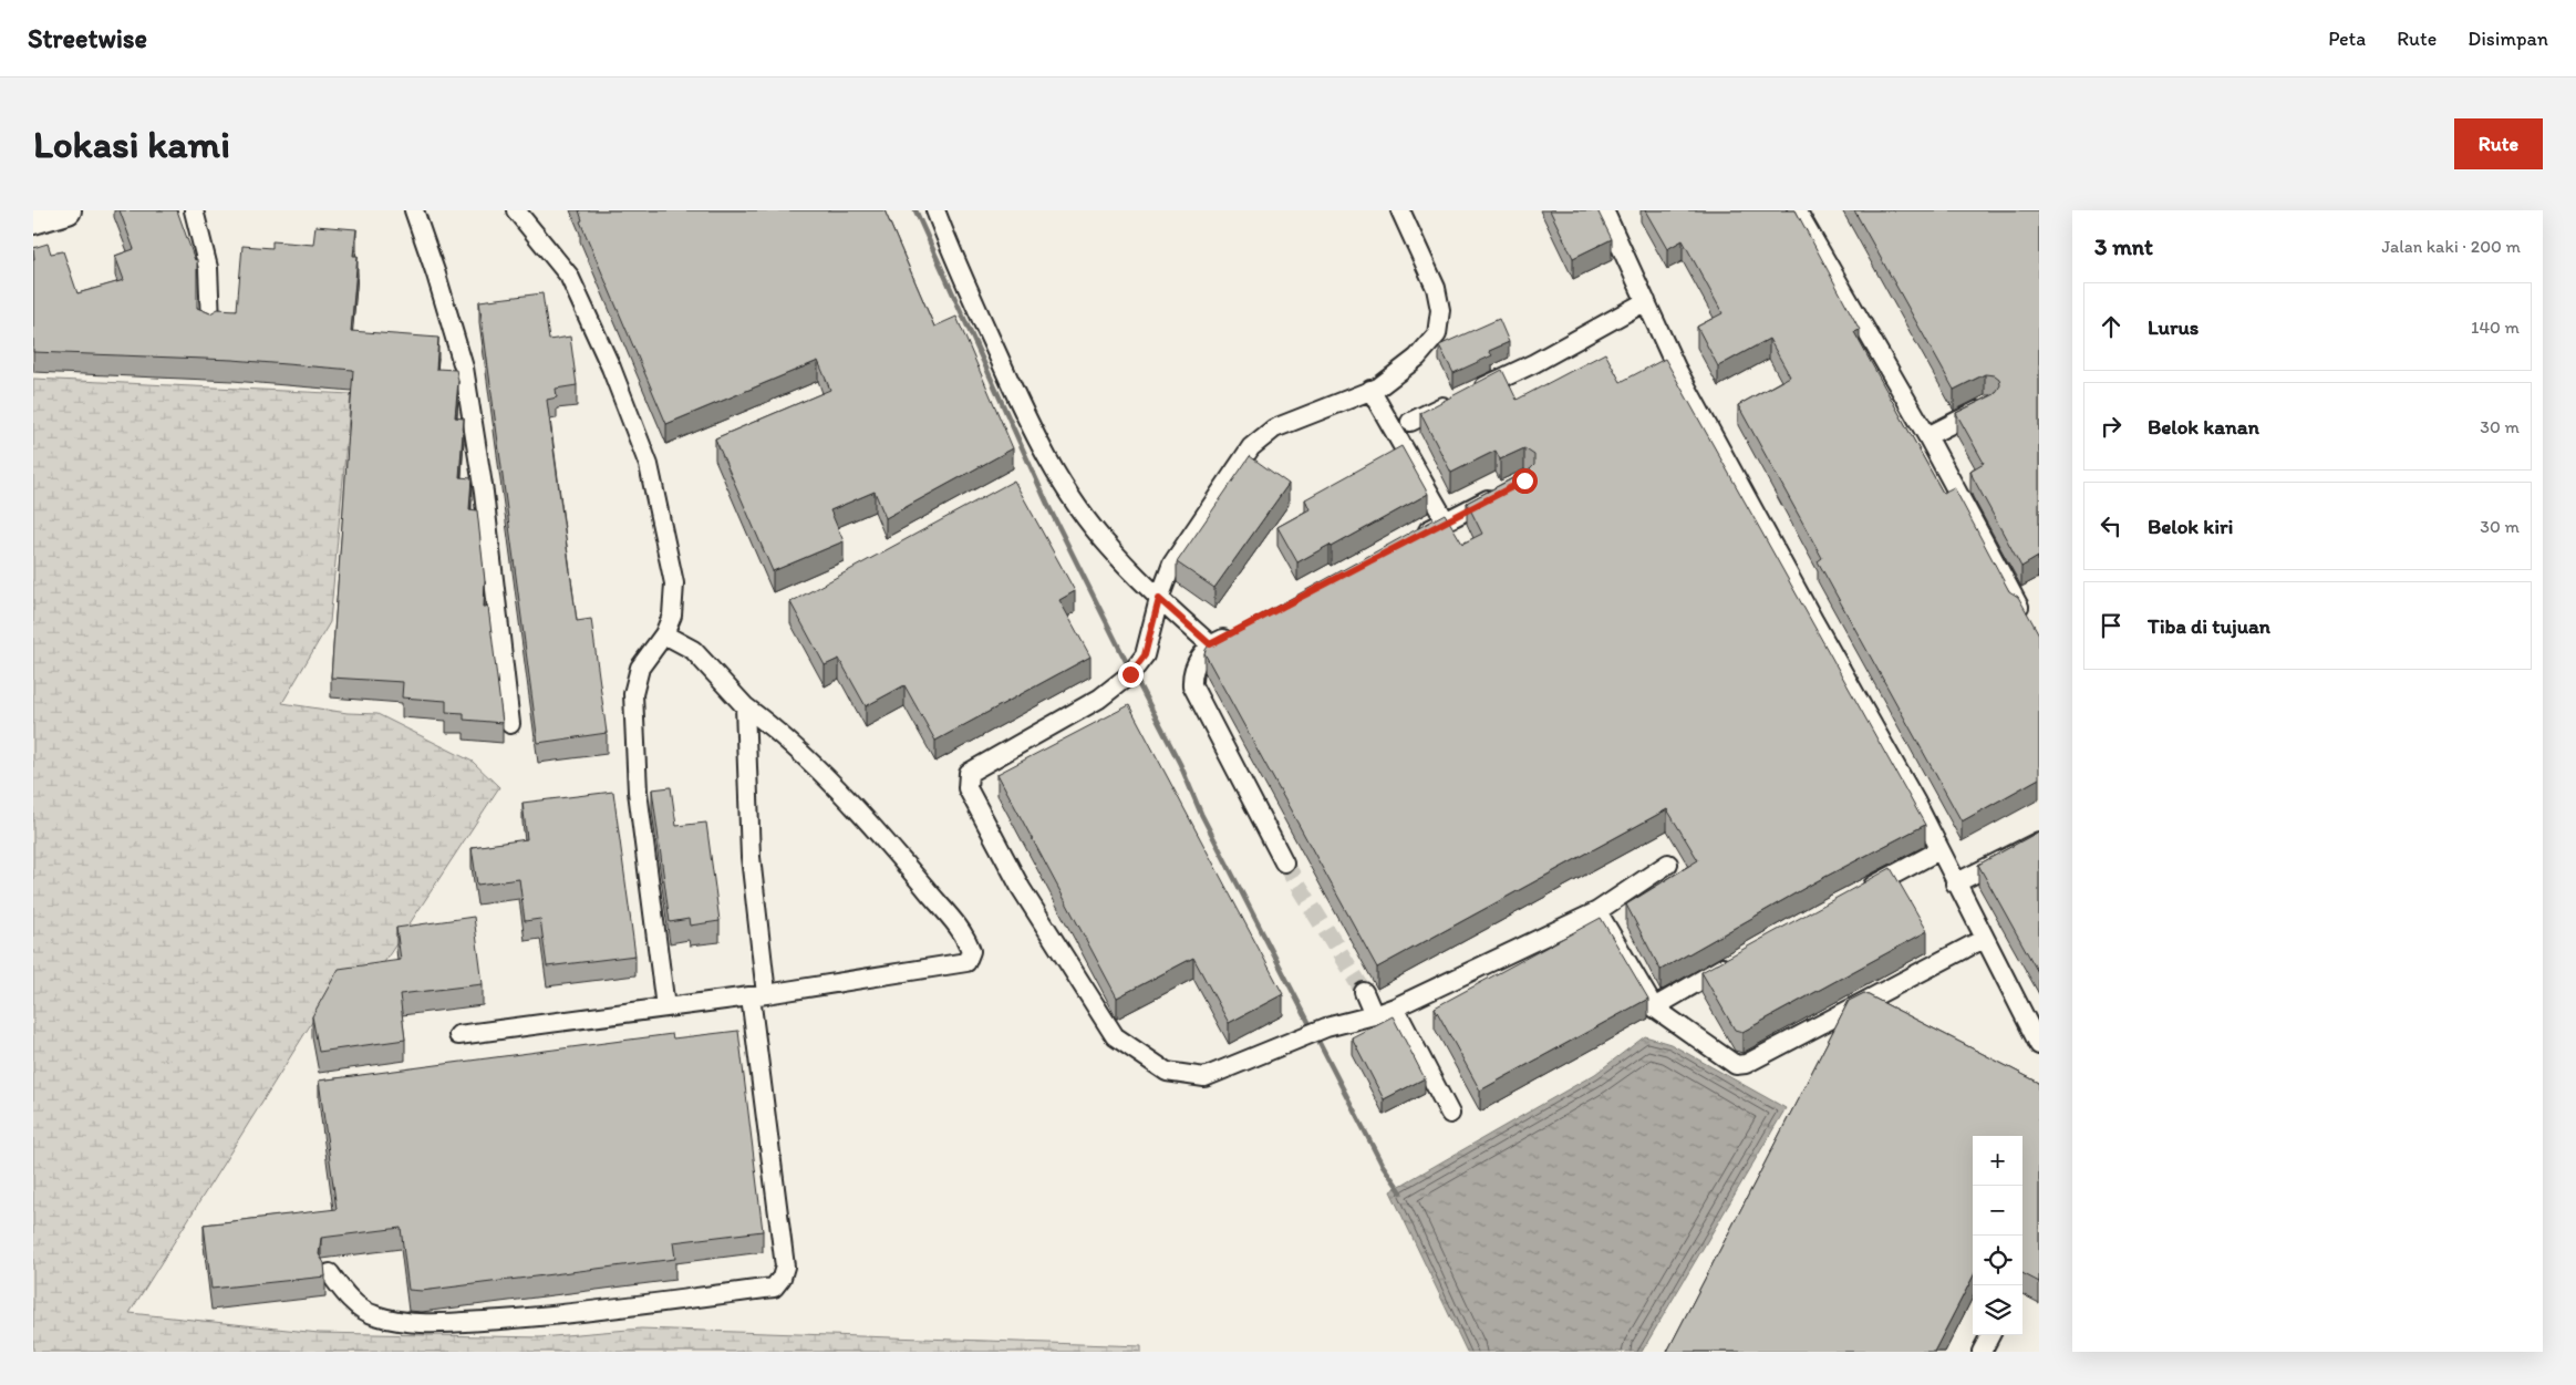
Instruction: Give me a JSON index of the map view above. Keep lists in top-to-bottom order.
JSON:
{
  "page": {
    "header": "Streetwise",
    "nav": ["Peta", "Rute", "Disimpan"],
    "buttons": "Rute",
    "title": "Lokasi kami",
    "heading": ["3 mnt", "Jalan kaki · 200 m"],
    "list": [
      ["Lurus", "140 m"],
      ["Belok kanan", "30 m"],
      ["Belok kiri", "30 m"],
      "Tiba di tujuan"
    ],
    "map_buttons": ["+", "−"]
  }
}
